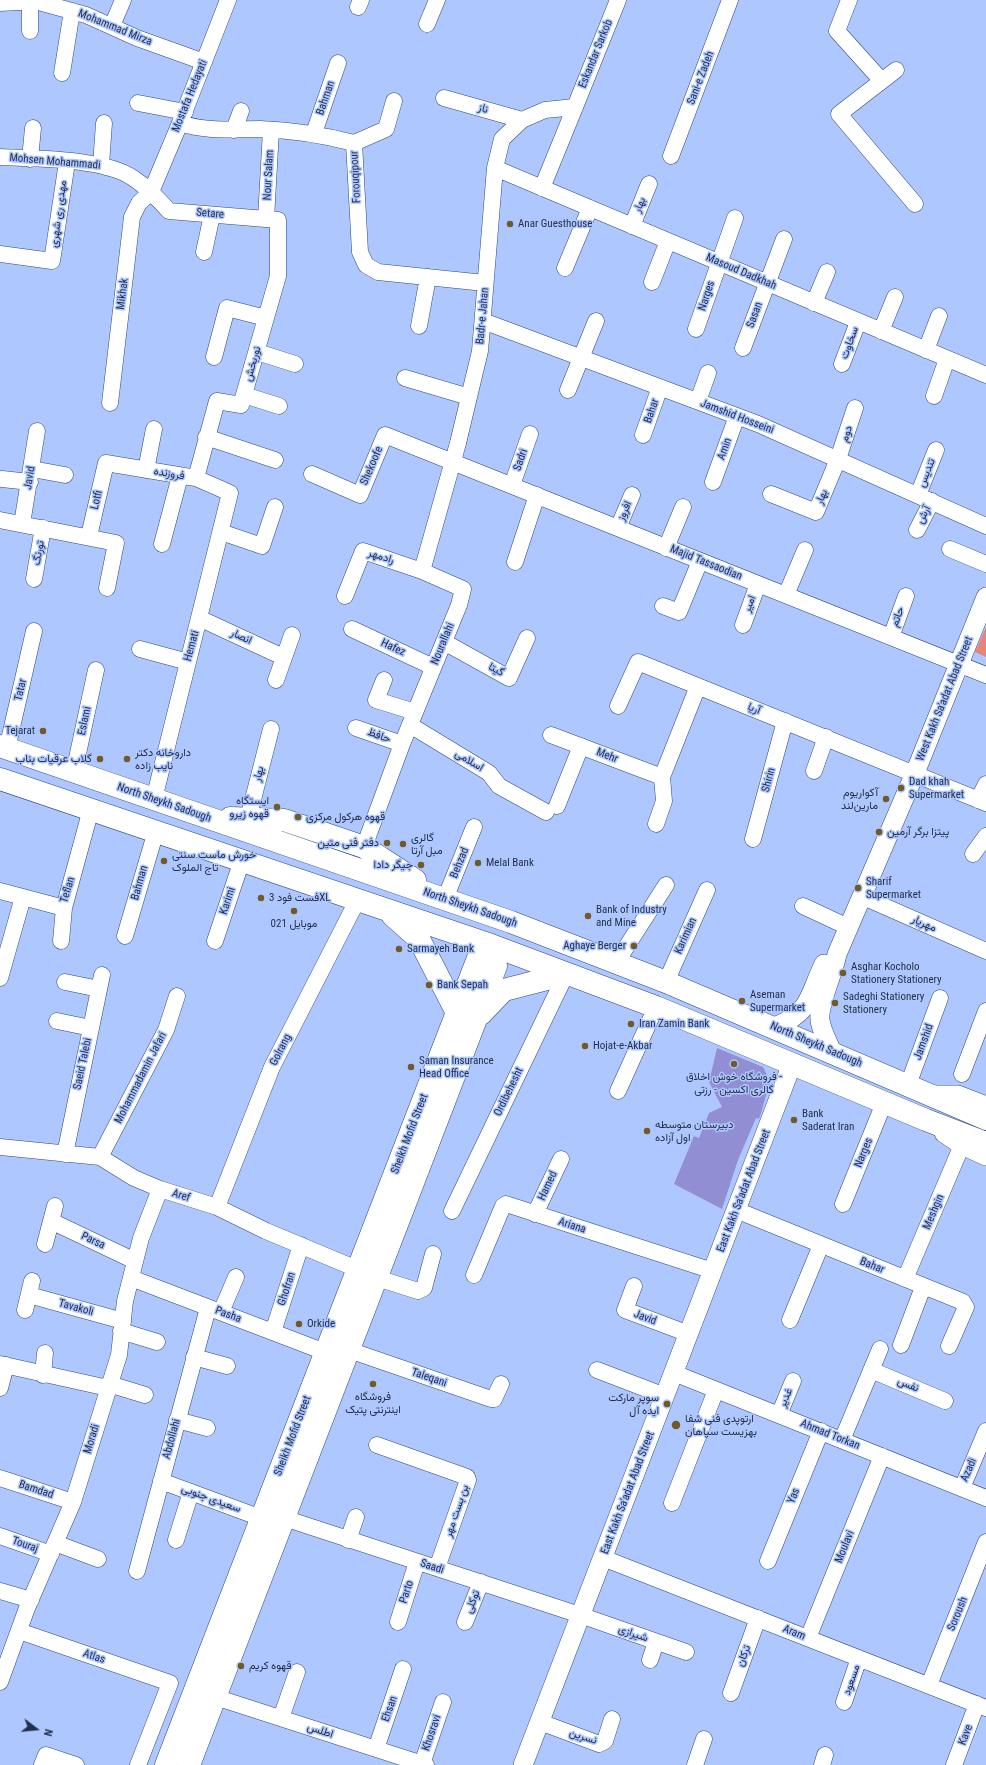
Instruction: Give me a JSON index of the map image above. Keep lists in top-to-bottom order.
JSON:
{
  "streets": {
    "main road": ["North Sheykh Sadough", "Sheikh Mofid Street"],
    "street": [
      "Mohammad Mirza",
      "Eskandar Sarkob",
      "Sani-e Zadeh",
      "Mostafa Hedayati",
      "Bahman",
      "ناز",
      "Mohsen Mohammadi",
      "Nour Salam",
      "Forouqipour",
      "بهار",
      "مهدی ری شهری",
      "Setare",
      "Masoud Dadkhah",
      "Mikhak",
      "Narges",
      "Sasan",
      "Badr-e Jahan",
      "سخاوت",
      "نوربخش",
      "Bahar",
      "Jamshid Hosseini",
      "دوم",
      "Amin",
      "Sadri",
      "Shekoofe",
      "تندیس",
      "فروزنده",
      "Javid",
      "Lotfi",
      "افروز",
      "آرش",
      "تورنگ",
      "رادمهر",
      "Majid Tassaodian",
      "امیر",
      "حاتم",
      "انصار",
      "Nourallahi",
      "Hemati",
      "Hafez",
      "گیتا",
      "Tatar",
      "West Kakh Sa'adat Abad Street",
      "آریا",
      "Eslami",
      "حافظ",
      "Mehr",
      "اسلامی",
      "Shirin",
      "Behzad",
      "Teflan",
      "Karimi",
      "مهریار",
      "Karimian",
      "Jamshid",
      "Golrang",
      "Saeid Talebi",
      "Mohammadamin Jafari",
      "Ordibehesht",
      "Hamed",
      "East Kakh Sa'adat Abad Street",
      "Aref",
      "Meshgin",
      "Ariana",
      "Parsa",
      "Ghofran",
      "Tavakoli",
      "Pasha",
      "Taleqani",
      "نفس",
      "غدیر",
      "Ahmad Torkan",
      "Moradi",
      "Abdollahi",
      "Azadi",
      "Bamdad",
      "Yas",
      "سعیدی جنوبی",
      "بن بست مهر",
      "Touraj",
      "Moulavi",
      "Saadi",
      "Parto",
      "توکلی",
      "Soroush",
      "Aram",
      "شیرازی",
      "ترکان",
      "Atlas",
      "مسعود",
      "Ehsan",
      "اطلس",
      "Khosravi",
      "Kave",
      "نسرین"
    ]
  },
  "crossings": [
    ["Mohammad Mirza", "Mostafa Hedayati"],
    ["Eskandar Sarkob", "Masoud Dadkhah"],
    ["Mostafa Hedayati", "Mohsen Mohammadi"],
    ["Mostafa Hedayati", "Forouqipour"],
    ["Mostafa Hedayati", "Setare"],
    ["Mostafa Hedayati", "Mikhak"],
    ["Bahman", "Forouqipour"],
    ["Mohsen Mohammadi", "مهدی ری شهری"],
    ["Mohsen Mohammadi", "Setare"],
    ["Mohsen Mohammadi", "Mikhak"],
    ["Nour Salam", "Forouqipour"],
    ["Nour Salam", "Setare"],
    ["Nour Salam", "نوربخش"],
    ["Forouqipour", "Badr-e Jahan"],
    ["بهار", "Masoud Dadkhah"],
    ["بهار", "Jamshid Hosseini"],
    ["بهار", "دوم"],
    ["Setare", "Mikhak"],
    ["Setare", "نوربخش"],
    ["Masoud Dadkhah", "Narges"],
    ["Masoud Dadkhah", "Sasan"],
    ["Masoud Dadkhah", "Badr-e Jahan"],
    ["Masoud Dadkhah", "سخاوت"],
    ["Badr-e Jahan", "Jamshid Hosseini"],
    ["Badr-e Jahan", "Shekoofe"],
    ["Badr-e Jahan", "Majid Tassaodian"],
    ["نوربخش", "فروزنده"],
    ["Bahar", "Jamshid Hosseini"],
    ["Bahar", "East Kakh Sa'adat Abad Street"],
    ["Bahar", "Meshgin"],
    ["Jamshid Hosseini", "دوم"],
    ["Jamshid Hosseini", "Amin"],
    ["Jamshid Hosseini", "تندیس"],
    ["Jamshid Hosseini", "آرش"],
    ["Sadri", "Majid Tassaodian"],
    ["Shekoofe", "Majid Tassaodian"],
    ["تندیس", "آرش"],
    ["فروزنده", "Lotfi"],
    ["فروزنده", "Hemati"],
    ["Javid", "East Kakh Sa'adat Abad Street"],
    ["افروز", "Majid Tassaodian"],
    ["رادمهر", "Nourallahi"],
    ["Majid Tassaodian", "امیر"],
    ["Majid Tassaodian", "حاتم"],
    ["Majid Tassaodian", "West Kakh Sa'adat Abad Street"],
    ["انصار", "Hemati"],
    ["Nourallahi", "Hafez"],
    ["Nourallahi", "گیتا"],
    ["Nourallahi", "حافظ"],
    ["Nourallahi", "اسلامی"],
    ["Hemati", "North Sheykh Sadough"],
    ["Tatar", "North Sheykh Sadough"],
    ["West Kakh Sa'adat Abad Street", "آریا"],
    ["West Kakh Sa'adat Abad Street", "مهریار"],
    ["آریا", "Shirin"],
    ["Eslami", "North Sheykh Sadough"],
    ["Mehr", "اسلامی"],
    ["North Sheykh Sadough", "Behzad"],
    ["North Sheykh Sadough", "Karimian"],
    ["North Sheykh Sadough", "Jamshid"],
    ["Golrang", "Aref"],
    ["Saeid Talebi", "Aref"],
    ["Mohammadamin Jafari", "Aref"],
    ["Sheikh Mofid Street", "Aref"],
    ["Sheikh Mofid Street", "Pasha"],
    ["Sheikh Mofid Street", "Taleqani"],
    ["Sheikh Mofid Street", "سعیدی جنوبی"],
    ["Sheikh Mofid Street", "Saadi"],
    ["Sheikh Mofid Street", "اطلس"],
    ["Hamed", "Ariana"],
    ["East Kakh Sa'adat Abad Street", "Ariana"],
    ["East Kakh Sa'adat Abad Street", "Ahmad Torkan"],
    ["East Kakh Sa'adat Abad Street", "Saadi"],
    ["East Kakh Sa'adat Abad Street", "Aram"],
    ["East Kakh Sa'adat Abad Street", "شیرازی"],
    ["East Kakh Sa'adat Abad Street", "نسرین"],
    ["Aref", "Ghofran"],
    ["Aref", "Moradi"],
    ["Parsa", "Moradi"],
    ["Ghofran", "Pasha"],
    ["Tavakoli", "Moradi"],
    ["Pasha", "Moradi"],
    ["Pasha", "Abdollahi"],
    ["غدیر", "Ahmad Torkan"],
    ["Ahmad Torkan", "Azadi"],
    ["Ahmad Torkan", "Yas"],
    ["Ahmad Torkan", "Moulavi"],
    ["Moradi", "Bamdad"],
    ["Moradi", "Touraj"],
    ["Moradi", "Atlas"],
    ["Abdollahi", "سعیدی جنوبی"],
    ["بن بست مهر", "Saadi"],
    ["Moulavi", "Aram"],
    ["Saadi", "Parto"],
    ["Saadi", "توکلی"],
    ["Saadi", "شیرازی"],
    ["Soroush", "Aram"],
    ["Aram", "ترکان"],
    ["Aram", "مسعود"],
    ["Aram", "Kave"],
    ["Ehsan", "اطلس"],
    ["اطلس", "Khosravi"]
  ],
  "places": [
    "Anar Guesthouse",
    "Tejarat",
    "گلاب عرقیات بناب",
    "داروخانه دکتر نایب زاده",
    "Dad khah Supermarket",
    "آکواریوم مارین‌لند",
    "ایستگاه قهوه زیرو",
    "قهوه هرکول مرکزی",
    "پيتزا برگر آرمين",
    "دفتر فنی متین",
    "گالری مبل آرتا",
    "خورش ماست سنتی تاج الملوک",
    "Melal Bank",
    "جیگر دادا",
    "Sharif Supermarket",
    "فست فود 3XL",
    "موبایل 021",
    "Bank of Industry and Mine",
    "Aghaye Berger",
    "Sarmayeh Bank",
    "Asghar Kocholo Stationery Stationery",
    "Bank Sepah",
    "Aseman Supermarket",
    "Sadeghi Stationery Stationery",
    "Iran Zamin Bank",
    "Hojat-e-Akbar",
    "فروشگاه خوش اخلاق - گالری اکسین - رزتی",
    "Saman Insurance Head Office",
    "Bank Saderat Iran",
    "دبیرستان متوسطه اول آزاده",
    "Orkide",
    "فروشگاه اینترنتی پتیک",
    "سوپر مارکت ایده آل",
    "ارتوپدی فنی شفا بهزیست سپاهان",
    "قهوه کریم"
  ],
  "north": "right"
}
